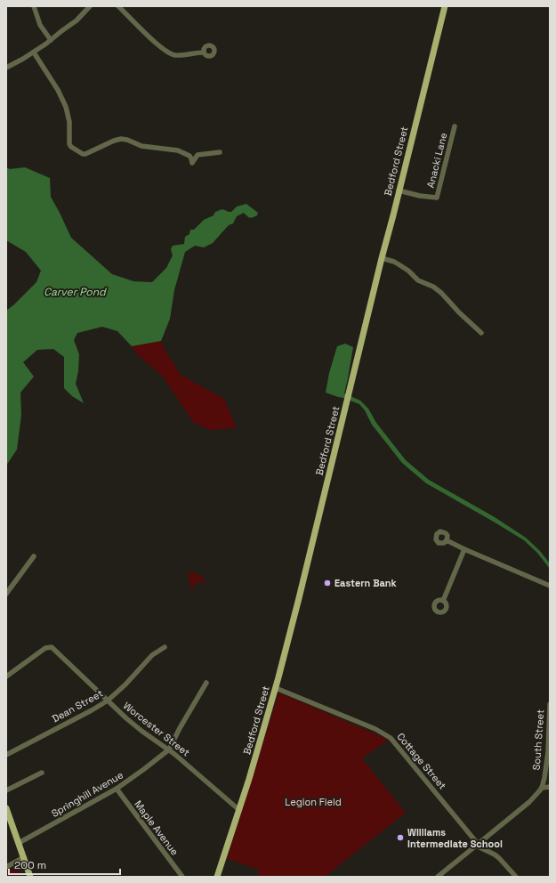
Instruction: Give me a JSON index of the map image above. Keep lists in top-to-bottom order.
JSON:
{
  "streets": {
    "main road": ["Bedford Street"],
    "street": [
      "Anacki Lane",
      "Dean Street",
      "Worcester Street",
      "South Street",
      "Cottage Street",
      "Springhill Avenue",
      "Maple Avenue"
    ]
  },
  "crossings": [
    ["Anacki Lane", "Bedford Street"],
    ["Bedford Street", "Worcester Street"],
    ["Bedford Street", "Cottage Street"],
    ["Dean Street", "Worcester Street"],
    ["Worcester Street", "Springhill Avenue"],
    ["South Street", "Cottage Street"],
    ["Springhill Avenue", "Maple Avenue"]
  ],
  "water": ["Carver Pond"],
  "parks": ["Legion Field"],
  "places": ["Eastern Bank", "Williams Intermediate School"],
  "scale_bar": "200 m"
}
